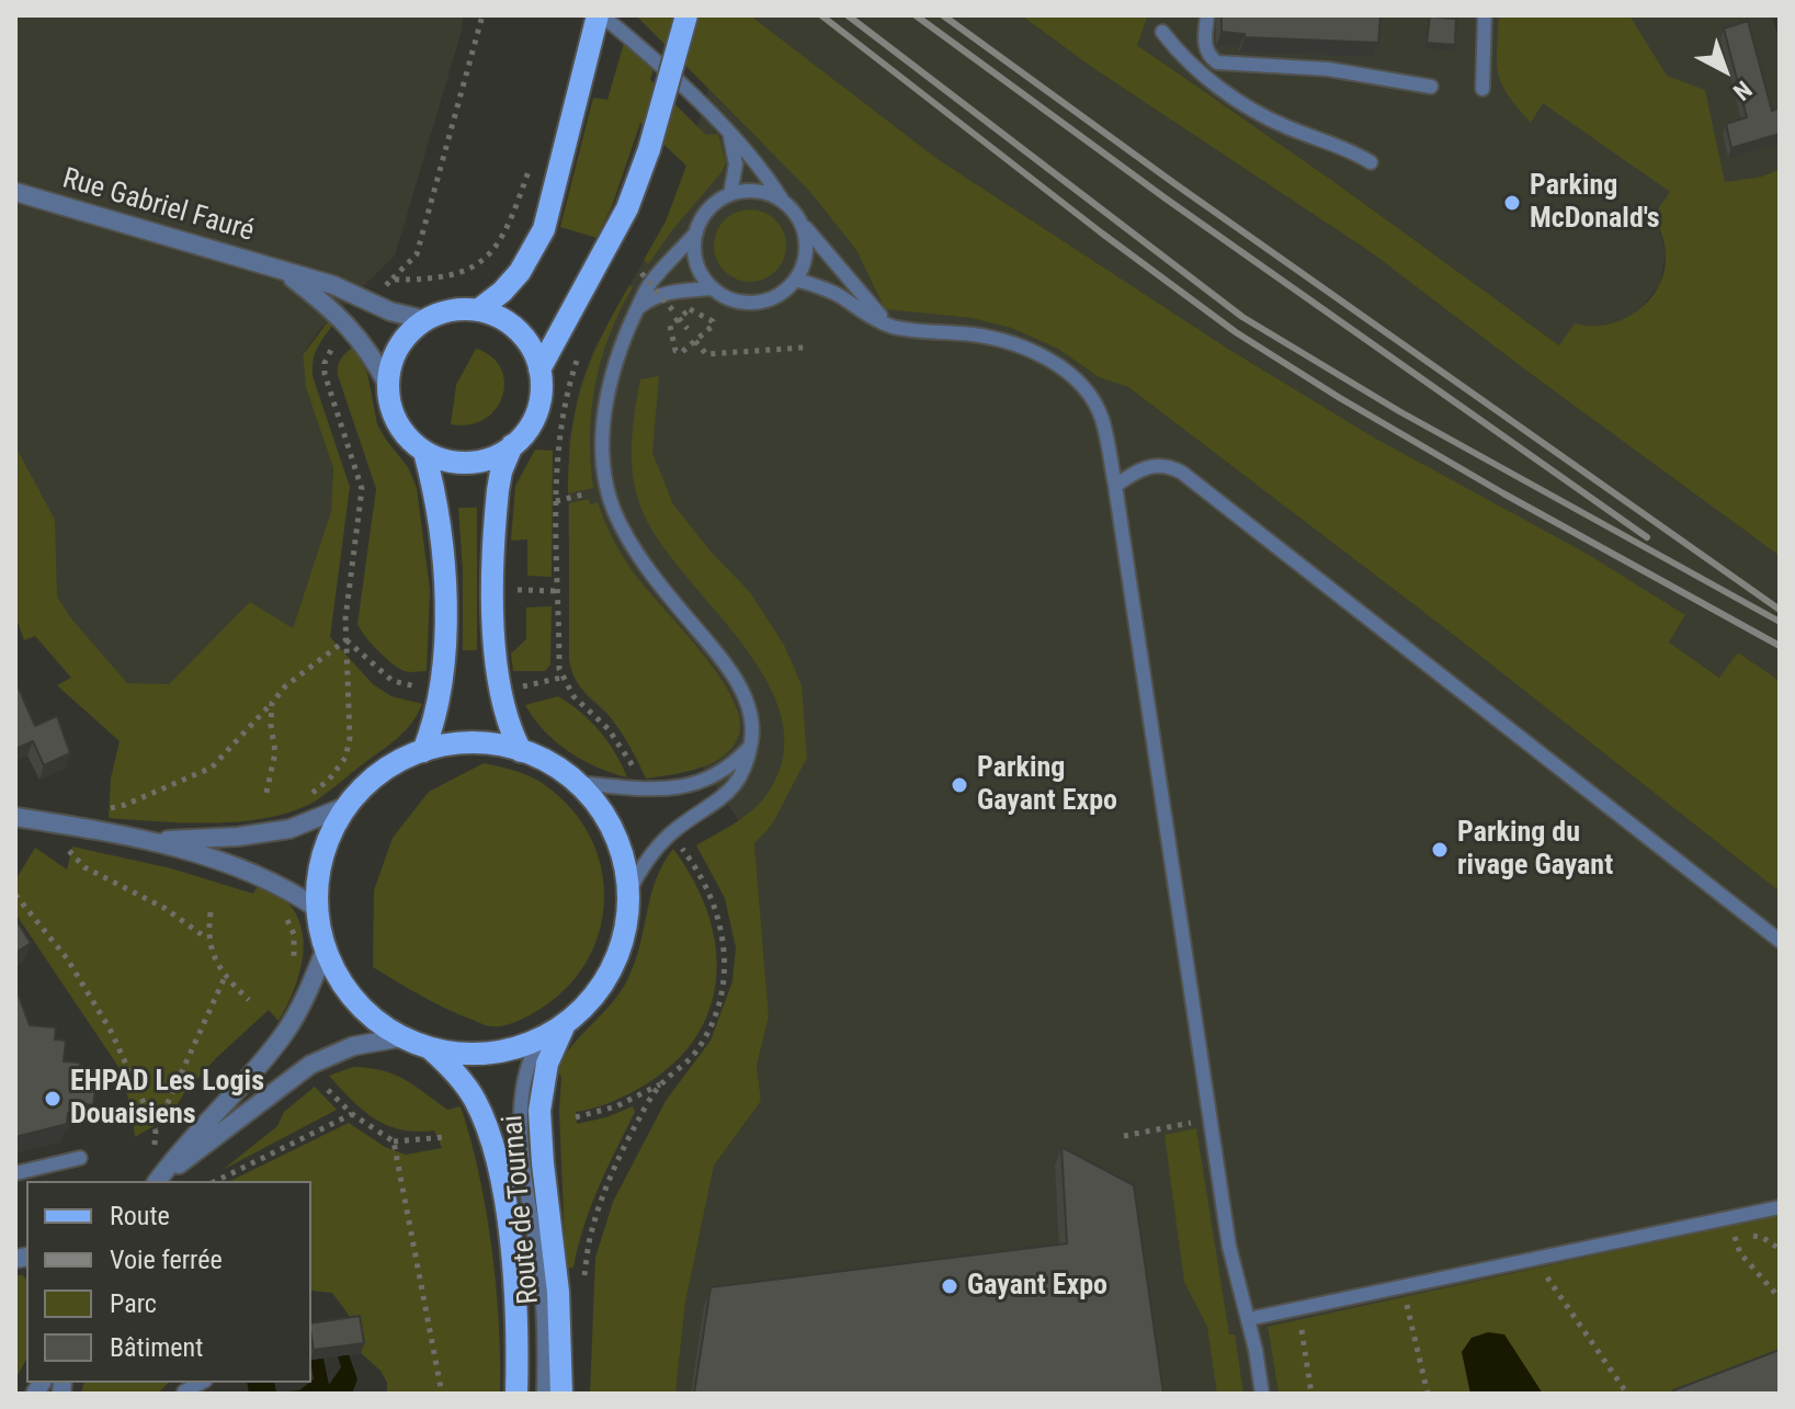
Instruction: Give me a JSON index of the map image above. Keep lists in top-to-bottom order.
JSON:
{
  "streets": {
    "main road": ["Route de Tournai"],
    "street": ["Rue Gabriel Fauré"]
  },
  "places": [
    "Parking McDonald's",
    "Parking Gayant Expo",
    "Parking du rivage Gayant",
    "EHPAD Les Logis Douaisiens",
    "Gayant Expo"
  ],
  "legend": [
    "Route",
    "Voie ferrée",
    "Parc",
    "Bâtiment"
  ],
  "north": "bottom right"
}
